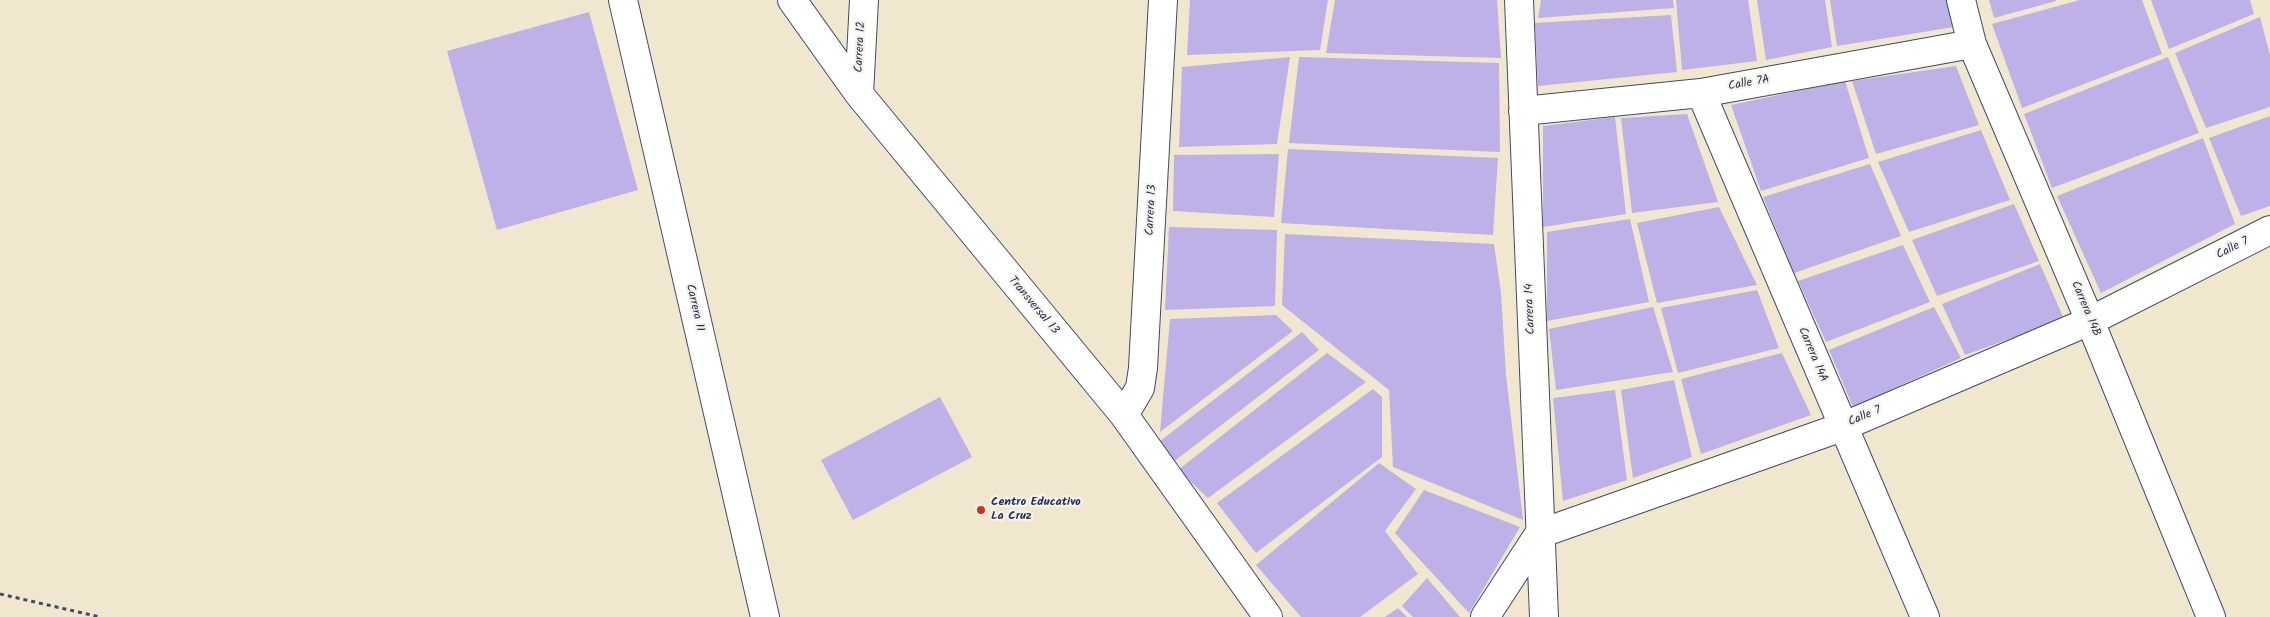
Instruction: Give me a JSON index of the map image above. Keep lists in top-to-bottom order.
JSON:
{
  "streets": {
    "street": [
      "Carrera 12",
      "Calle 7A",
      "Carrera 13",
      "Calle 7",
      "Transversal 13",
      "Carrera 11",
      "Carrera 14",
      "Carrera 14B",
      "Carrera 14A"
    ]
  },
  "crossings": [
    ["Carrera 12", "Transversal 13"],
    ["Calle 7A", "Carrera 14"],
    ["Calle 7A", "Carrera 14B"],
    ["Calle 7A", "Carrera 14A"],
    ["Carrera 13", "Transversal 13"],
    ["Calle 7", "Carrera 14"],
    ["Calle 7", "Carrera 14B"],
    ["Calle 7", "Carrera 14A"]
  ],
  "places": ["Centro Educativo La Cruz"]
}
